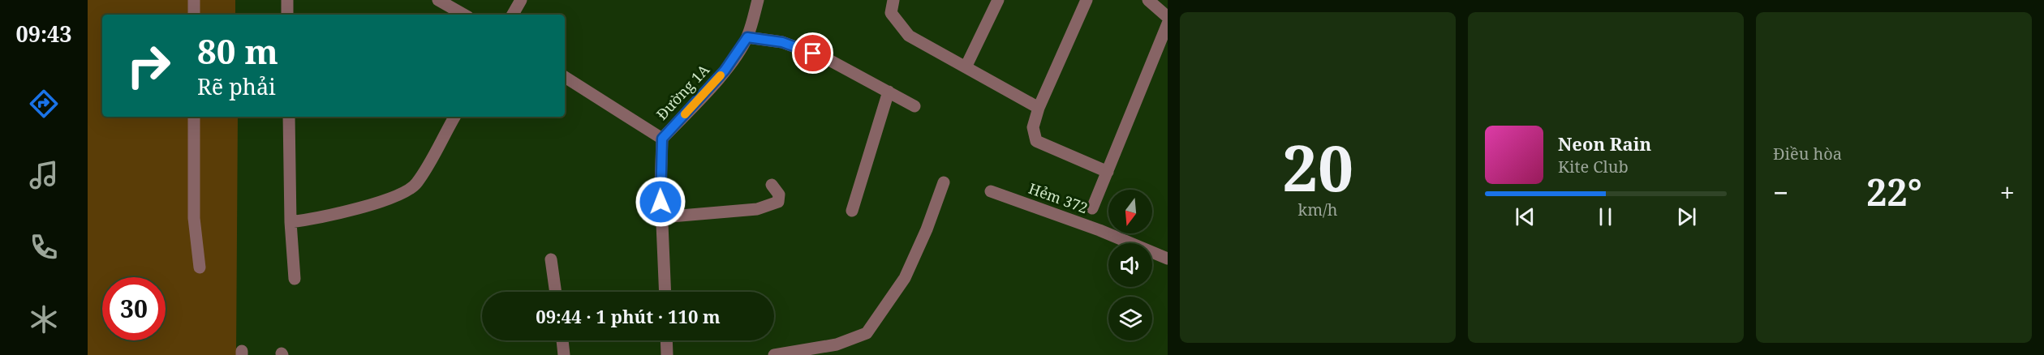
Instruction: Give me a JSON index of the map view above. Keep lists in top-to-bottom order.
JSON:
{
  "streets": {
    "street": ["Đường 1A", "Hẻm 372"]
  },
  "north": "bottom",
  "page": {
    "tabs": "09:43",
    "tile": [
      ["20", "km/h"],
      "Điều hòa"
    ],
    "turn": ["80 m", "Rẽ phải"],
    "song": ["Neon Rain", "Kite Club"],
    "heat": ["−", "22°", "+"],
    "limit": "30",
    "trip": "09:44 · 1 phút · 110 m"
  }
}
